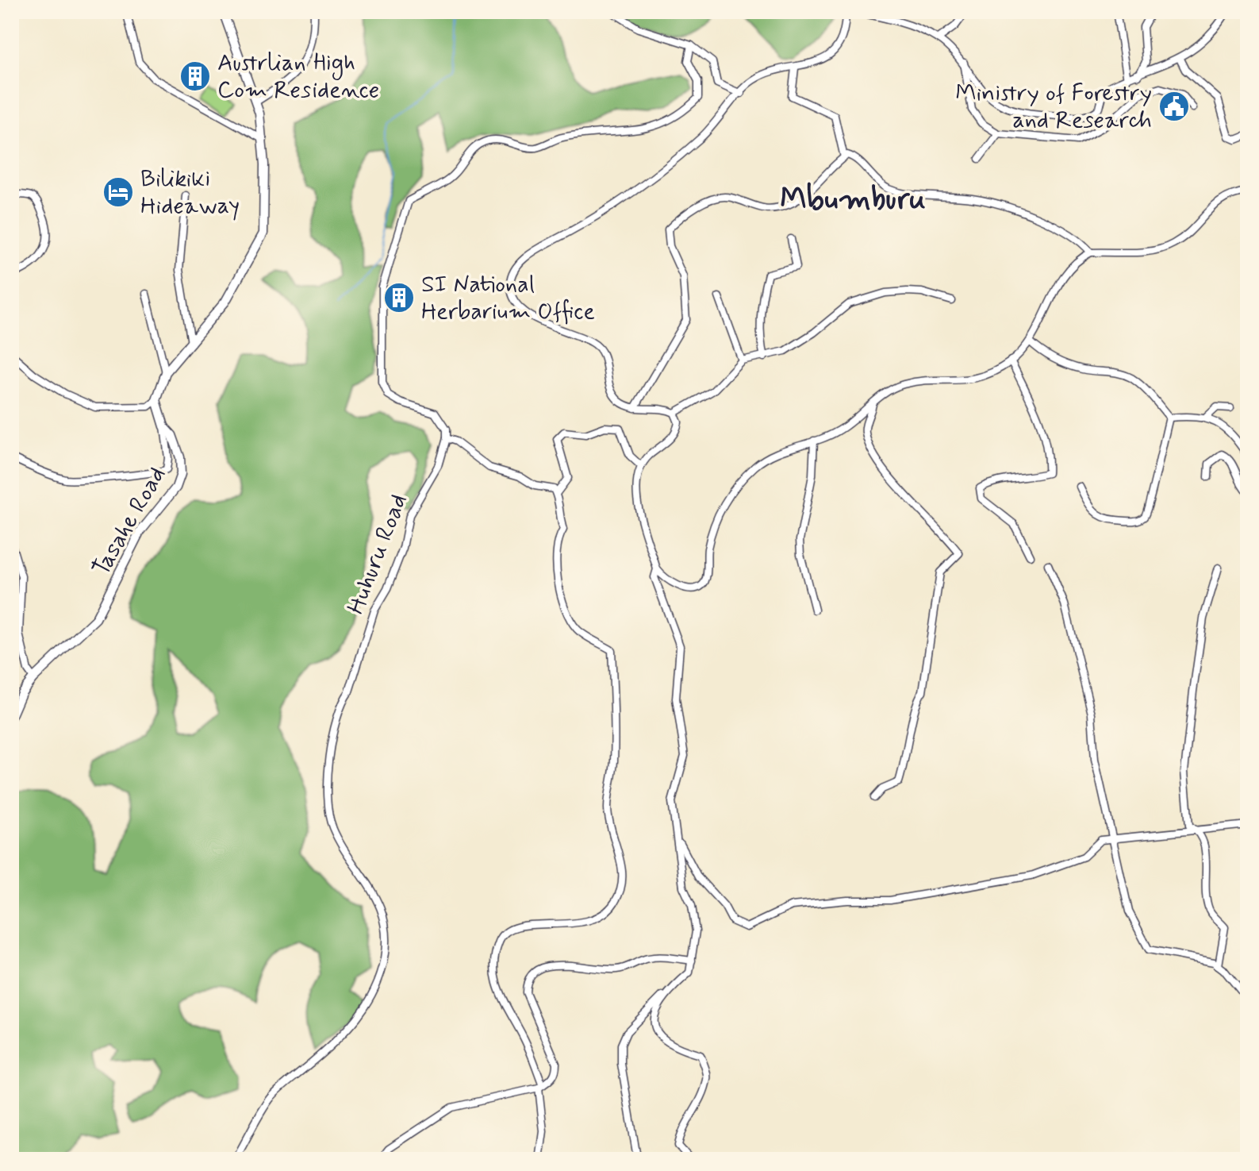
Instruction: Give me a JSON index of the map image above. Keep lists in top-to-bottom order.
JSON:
{
  "streets": {
    "street": ["Tasahe Road", "Huhuru Road"]
  },
  "districts": ["Mbumburu"],
  "places": {
    "building": ["Austrlian High Com Residence", "SI National Herbarium Office"],
    "public building": ["Ministry of Forestry and Research"],
    "hotel": ["Bilikiki Hideaway"]
  }
}
